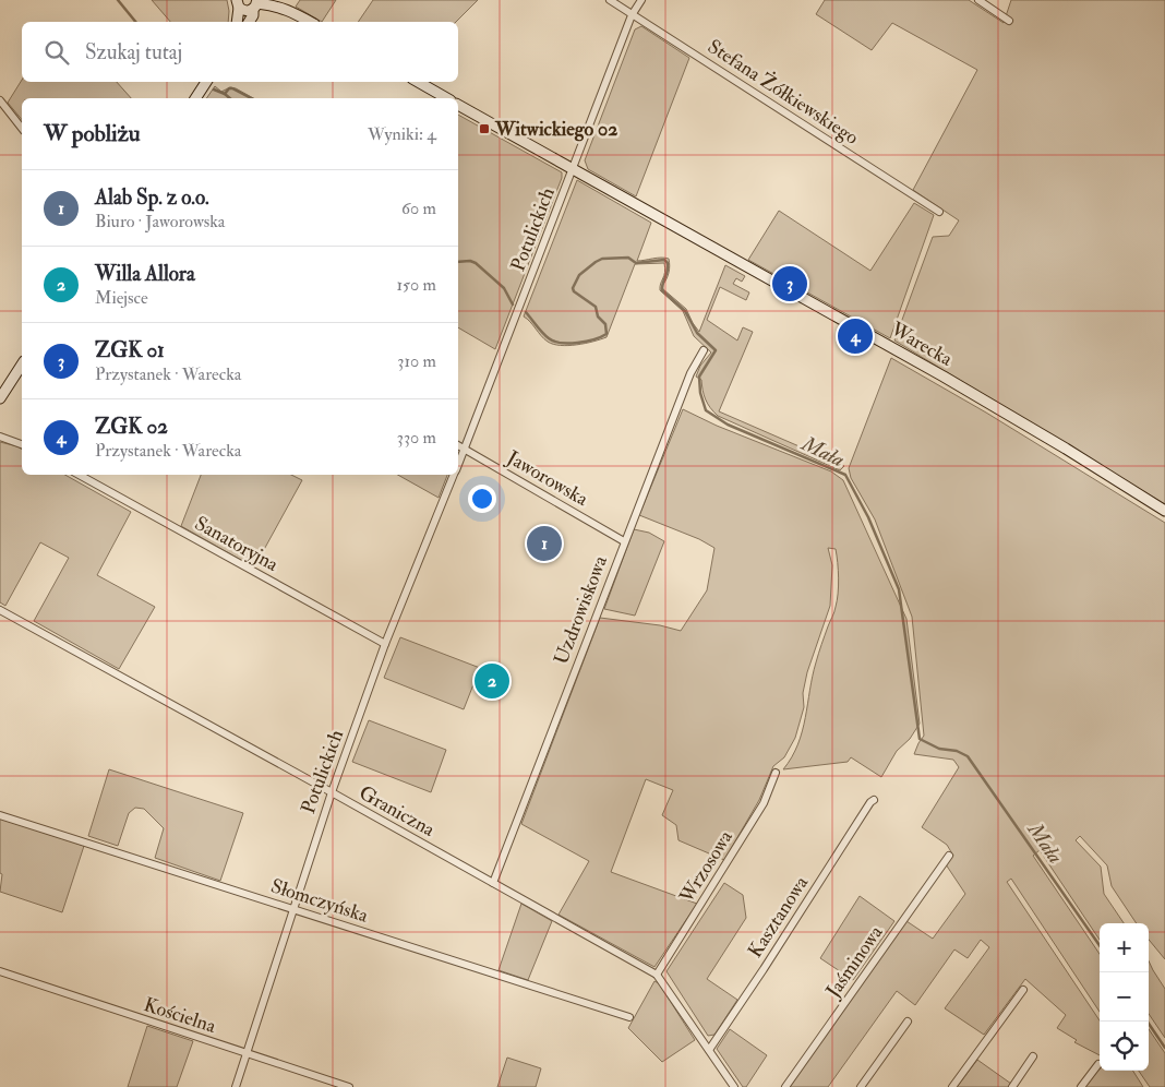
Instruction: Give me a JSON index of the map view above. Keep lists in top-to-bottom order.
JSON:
{
  "streets": {
    "street": [
      "Stefana Żółkiewskiego",
      "Potulickich",
      "Warecka",
      "Jaworowska",
      "Sanatoryjna",
      "Uzdrowiskowa",
      "Graniczna",
      "Wrzosowa",
      "Słomczyńska",
      "Kasztanowa",
      "Jaśminowa",
      "Kościelna"
    ]
  },
  "crossings": [
    ["Stefana Żółkiewskiego", "Potulickich"],
    ["Potulickich", "Warecka"],
    ["Potulickich", "Jaworowska"],
    ["Potulickich", "Sanatoryjna"],
    ["Potulickich", "Graniczna"],
    ["Potulickich", "Słomczyńska"],
    ["Potulickich", "Kościelna"],
    ["Jaworowska", "Uzdrowiskowa"],
    ["Uzdrowiskowa", "Graniczna"],
    ["Graniczna", "Wrzosowa"],
    ["Graniczna", "Kasztanowa"]
  ],
  "water": ["Mała"],
  "places": {
    "transit": ["Witwickiego 02"]
  },
  "page": {
    "search": "Szukaj tutaj",
    "heading": ["W pobliżu", "Wyniki: 4"],
    "list": [
      {
        "mark": "1",
        "name": "Alab Sp. z o.o.",
        "note": "Biuro · Jaworowska",
        "value": "60 m"
      },
      {
        "mark": "2",
        "name": "Willa Allora",
        "note": "Miejsce",
        "value": "150 m"
      },
      {
        "mark": "3",
        "name": "ZGK 01",
        "note": "Przystanek · Warecka",
        "value": "310 m"
      },
      {
        "mark": "4",
        "name": "ZGK 02",
        "note": "Przystanek · Warecka",
        "value": "330 m"
      }
    ],
    "pins": [
      "3",
      "4",
      "1",
      "2"
    ],
    "map_buttons": ["+", "−"]
  }
}
